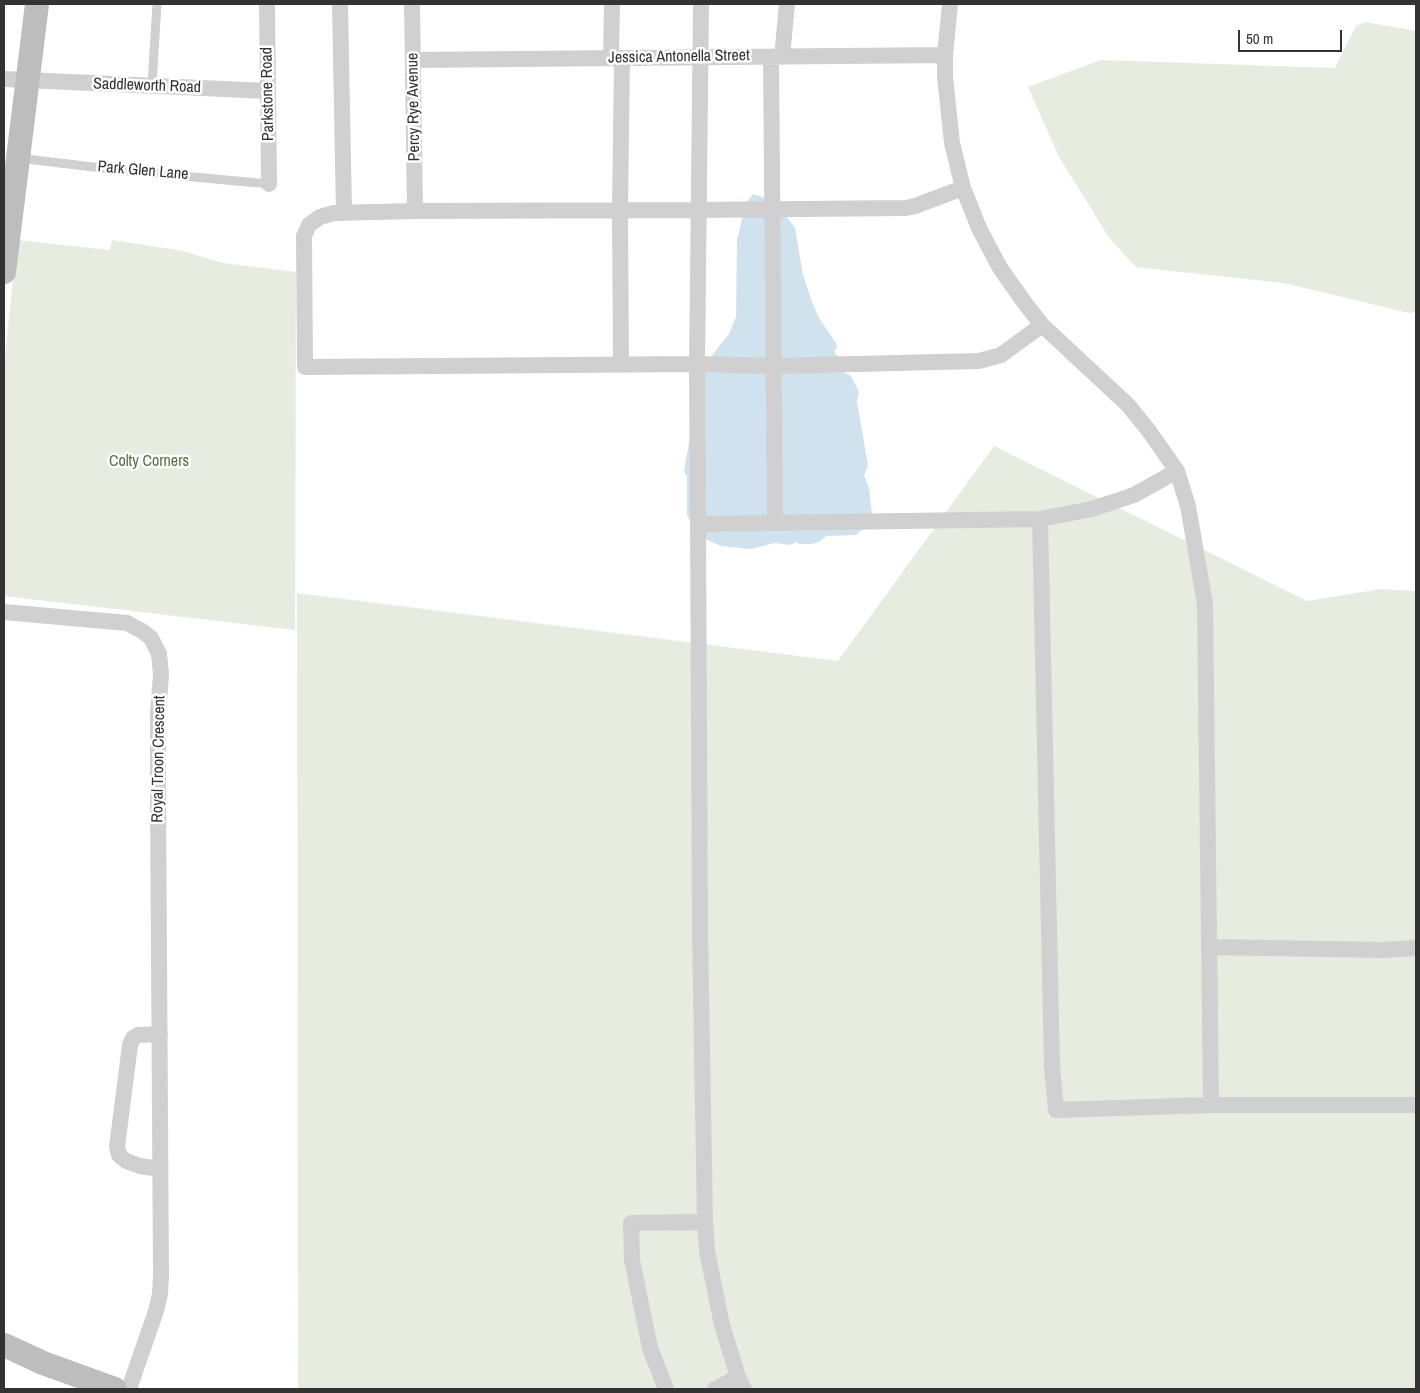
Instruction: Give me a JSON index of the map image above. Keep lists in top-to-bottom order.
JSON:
{
  "streets": {
    "street": [
      "Jessica Antonella Street",
      "Saddleworth Road",
      "Parkstone Road",
      "Percy Rye Avenue",
      "Royal Troon Crescent"
    ],
    "lane": ["Park Glen Lane"]
  },
  "crossings": [
    ["Jessica Antonella Street", "Percy Rye Avenue"],
    ["Saddleworth Road", "Parkstone Road"],
    ["Parkstone Road", "Park Glen Lane"]
  ],
  "parks": ["Colty Corners"],
  "scale_bar": "50 m"
}
